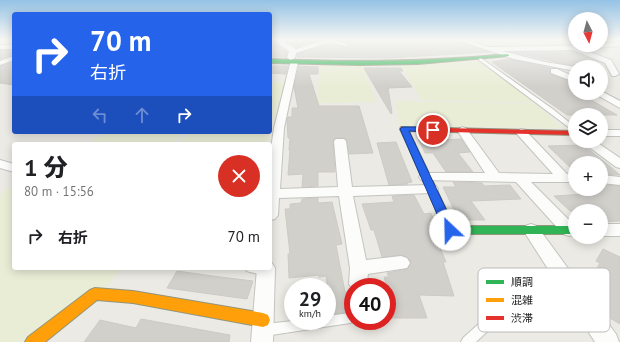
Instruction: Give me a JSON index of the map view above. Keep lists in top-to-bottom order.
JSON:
{
  "legend": ["順調", "混雑", "渋滞"],
  "north": "bottom",
  "page": {
    "map_buttons": ["+", "−"],
    "turn": ["70 m", "右折"],
    "heading": ["1 分", "80 m · 15:56"],
    "list": [
      {
        "name": "右折",
        "value": "70 m"
      }
    ],
    "speed": "29 km/h",
    "limit": "40"
  }
}
